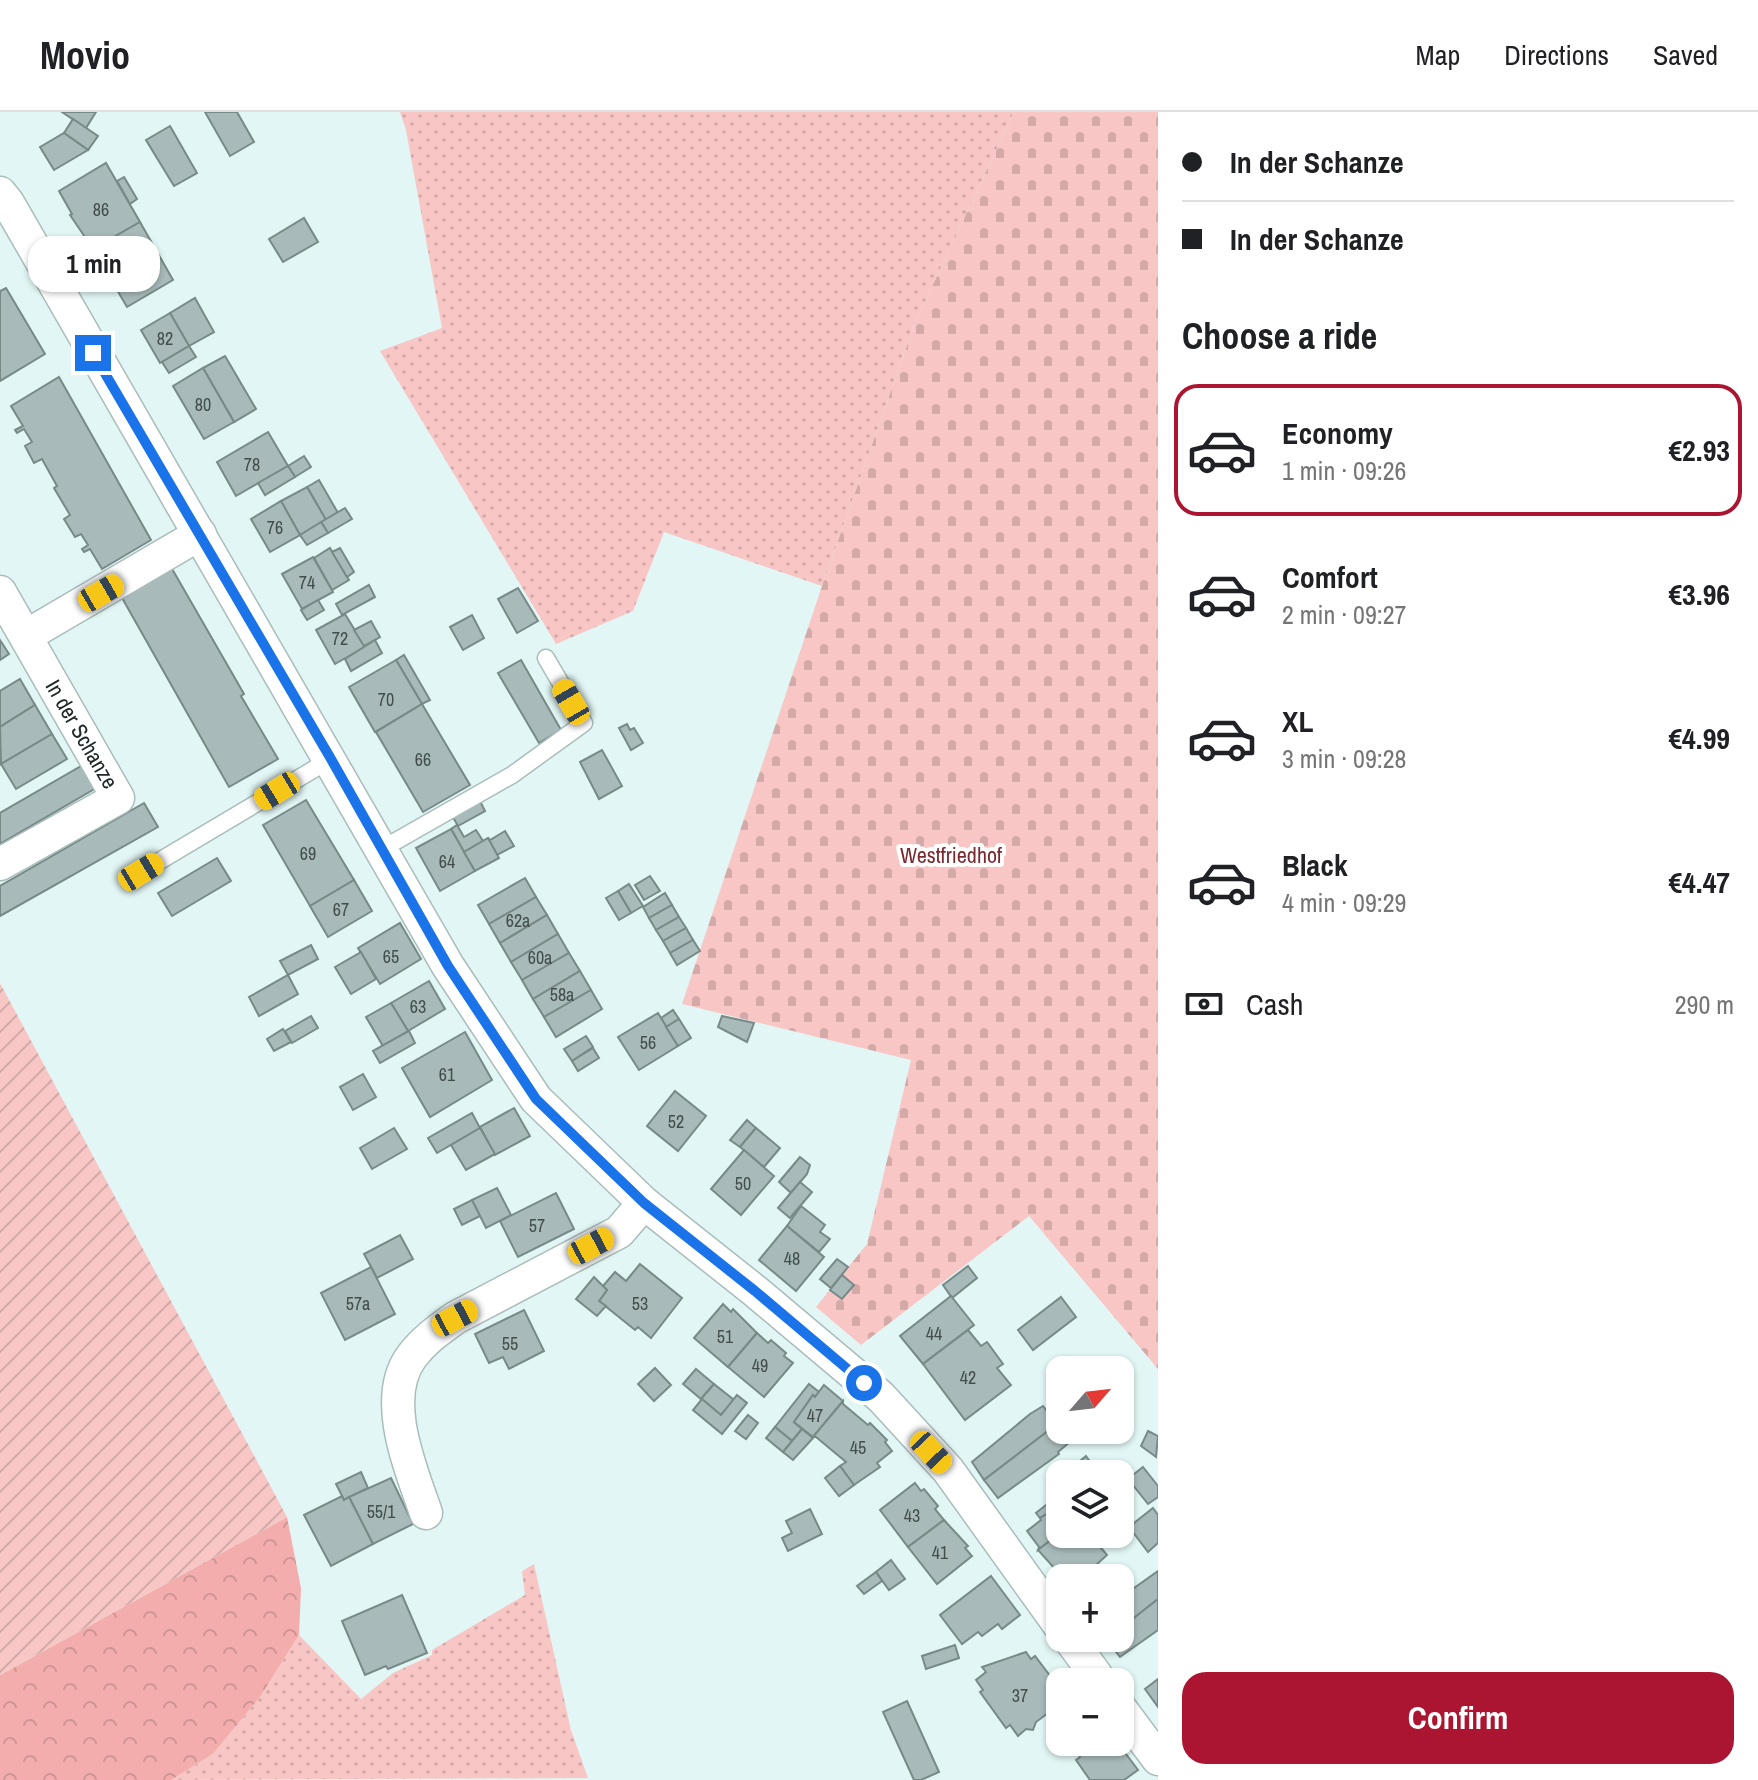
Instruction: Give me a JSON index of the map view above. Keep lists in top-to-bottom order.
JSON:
{
  "streets": {
    "street": ["In der Schanze"]
  },
  "parks": ["Westfriedhof"],
  "house_numbers": [
    "86",
    "82",
    "80",
    "78",
    "76",
    "74",
    "72",
    "70",
    "66",
    "69",
    "64",
    "67",
    "62a",
    "65",
    "60a",
    "58a",
    "63",
    "56",
    "61",
    "52",
    "50",
    "57",
    "48",
    "57a",
    "53",
    "44",
    "51",
    "55",
    "49",
    "42",
    "47",
    "45",
    "55/1",
    "43",
    "41",
    "37"
  ],
  "north": "top right",
  "page": {
    "header": "Movio",
    "nav": ["Map", "Directions", "Saved"],
    "banner": ["In der Schanze", "In der Schanze"],
    "bubble": "1 min",
    "heading": "Choose a ride",
    "list": [
      {
        "name": "Economy",
        "note": "1 min · 09:26",
        "value": "€2.93"
      },
      {
        "name": "Comfort",
        "note": "2 min · 09:27",
        "value": "€3.96"
      },
      {
        "name": "XL",
        "note": "3 min · 09:28",
        "value": "€4.99"
      },
      {
        "name": "Black",
        "note": "4 min · 09:29",
        "value": "€4.47"
      }
    ],
    "pay": ["Cash", "290 m"],
    "map_buttons": ["+", "−"],
    "buttons": "Confirm"
  }
}
